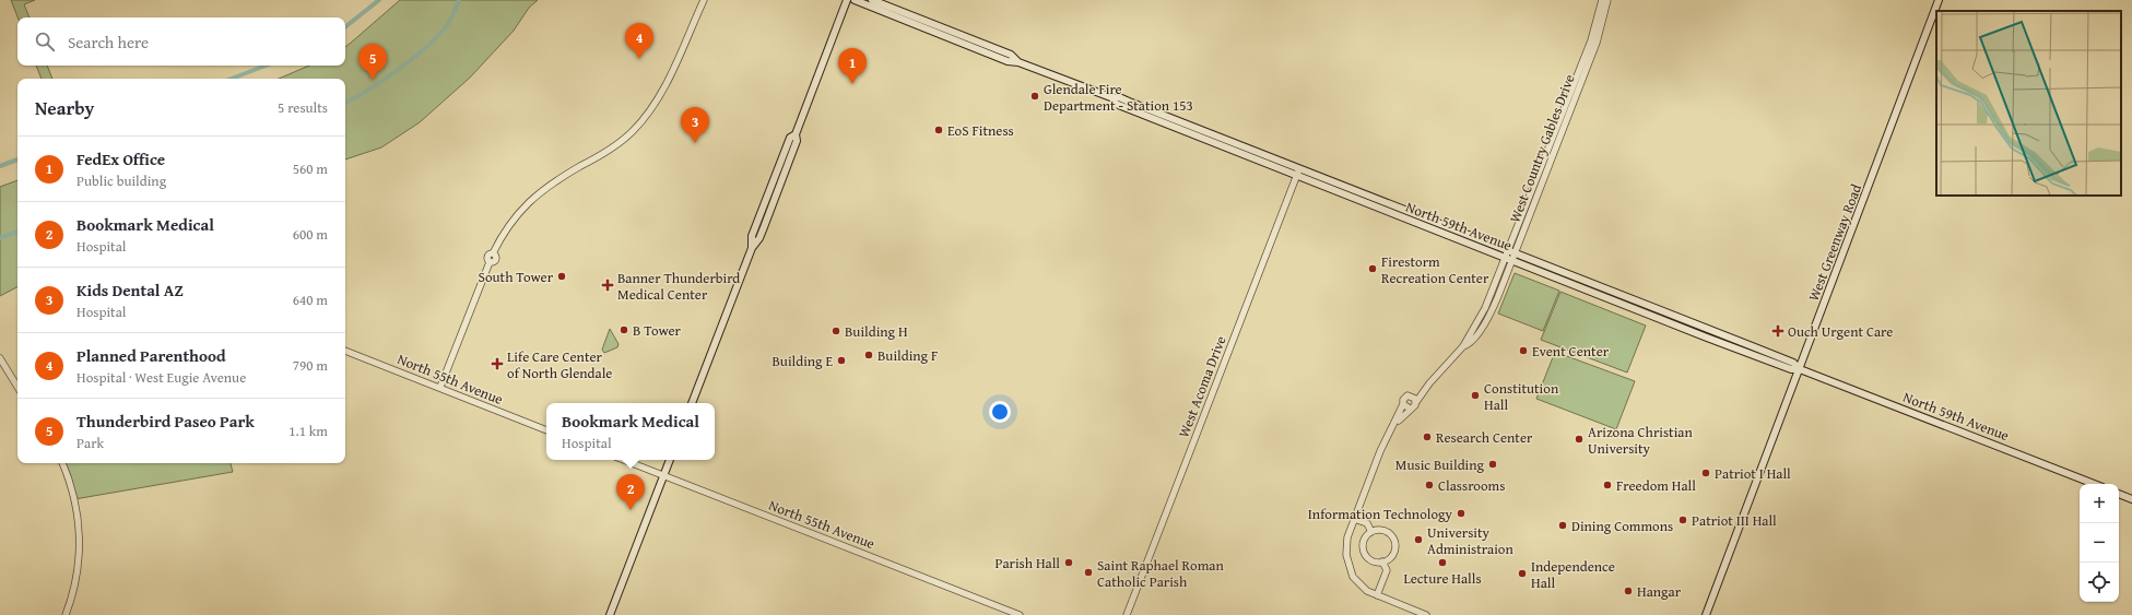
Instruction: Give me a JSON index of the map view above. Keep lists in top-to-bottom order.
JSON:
{
  "streets": {
    "main road": ["North 59th Avenue", "West Greenway Road"],
    "street": ["West Country Gables Drive", "North 55th Avenue", "West Acoma Drive"]
  },
  "crossings": [
    ["West Country Gables Drive", "North 59th Avenue"],
    ["North 59th Avenue", "West Greenway Road"],
    ["North 59th Avenue", "West Acoma Drive"]
  ],
  "places": {
    "other": [
      "Glendale Fire Department - Station 153",
      "EoS Fitness",
      "Firestorm Recreation Center",
      "South Tower",
      "B Tower",
      "Building H",
      "Event Center",
      "Building F",
      "Building E",
      "Constitution Hall",
      "Research Center",
      "Arizona Christian University",
      "Music Building",
      "Patriot I Hall",
      "Classrooms",
      "Freedom Hall",
      "Information Technology",
      "Patriot III Hall",
      "Dining Commons",
      "University Administraion",
      "Parish Hall",
      "Lecture Halls",
      "Saint Raphael Roman Catholic Parish",
      "Independence Hall",
      "Hangar"
    ],
    "health": ["Banner Thunderbird Medical Center", "Ouch Urgent Care", "Life Care Center of North Glendale"]
  },
  "page": {
    "search": "Search here",
    "pins": [
      "4",
      "5",
      "1",
      "3",
      "2"
    ],
    "heading": ["Nearby", "5 results"],
    "list": [
      {
        "mark": "1",
        "name": "FedEx Office",
        "note": "Public building",
        "value": "560 m"
      },
      {
        "mark": "2",
        "name": "Bookmark Medical",
        "note": "Hospital",
        "value": "600 m"
      },
      {
        "mark": "3",
        "name": "Kids Dental AZ",
        "note": "Hospital",
        "value": "640 m"
      },
      {
        "mark": "4",
        "name": "Planned Parenthood",
        "note": "Hospital · West Eugie Avenue",
        "value": "790 m"
      },
      {
        "mark": "5",
        "name": "Thunderbird Paseo Park",
        "note": "Park",
        "value": "1.1 km"
      }
    ],
    "popup": ["Bookmark Medical", "Hospital"],
    "map_buttons": ["+", "−"]
  }
}
